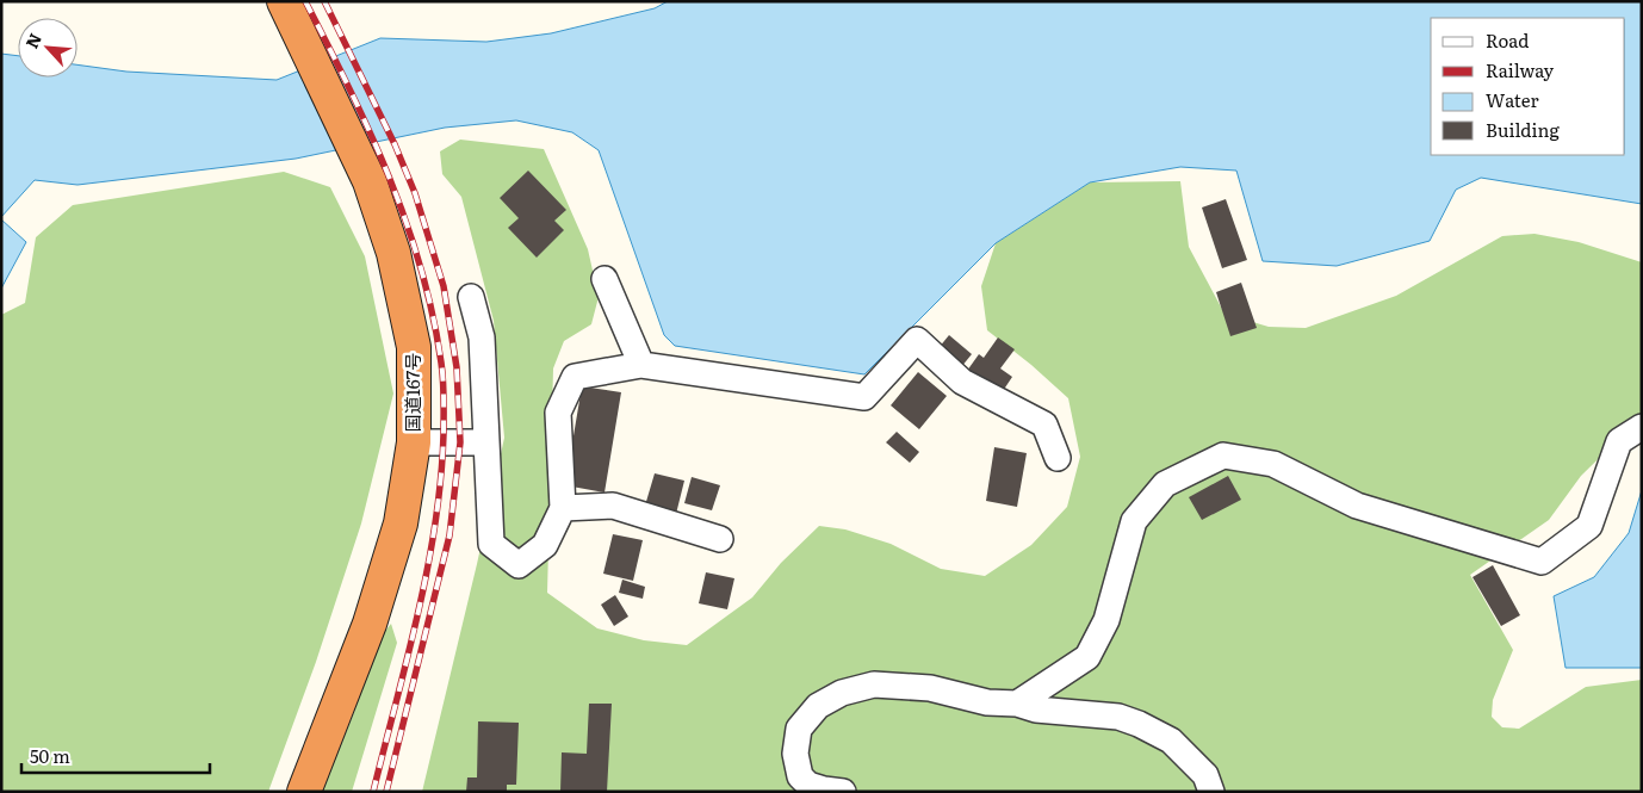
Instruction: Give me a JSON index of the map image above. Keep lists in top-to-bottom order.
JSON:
{
  "streets": {
    "highway": ["国道167号"]
  },
  "legend": [
    "Road",
    "Railway",
    "Water",
    "Building"
  ],
  "scale_bar": "50 m",
  "north": "top left"
}
